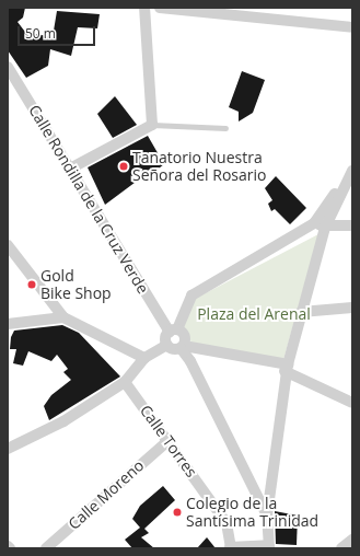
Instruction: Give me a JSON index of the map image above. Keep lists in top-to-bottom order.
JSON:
{
  "streets": {
    "street": ["Calle Rondilla de la Cruz Verde", "Calle Torres", "Calle Moreno"]
  },
  "crossings": [
    ["Calle Torres", "Calle Moreno"]
  ],
  "parks": ["Plaza del Arenal"],
  "places": ["Tanatorio Nuestra Señora del Rosario", "Gold Bike Shop", "Colegio de la Santísima Trinidad"],
  "scale_bar": "50 m"
}
